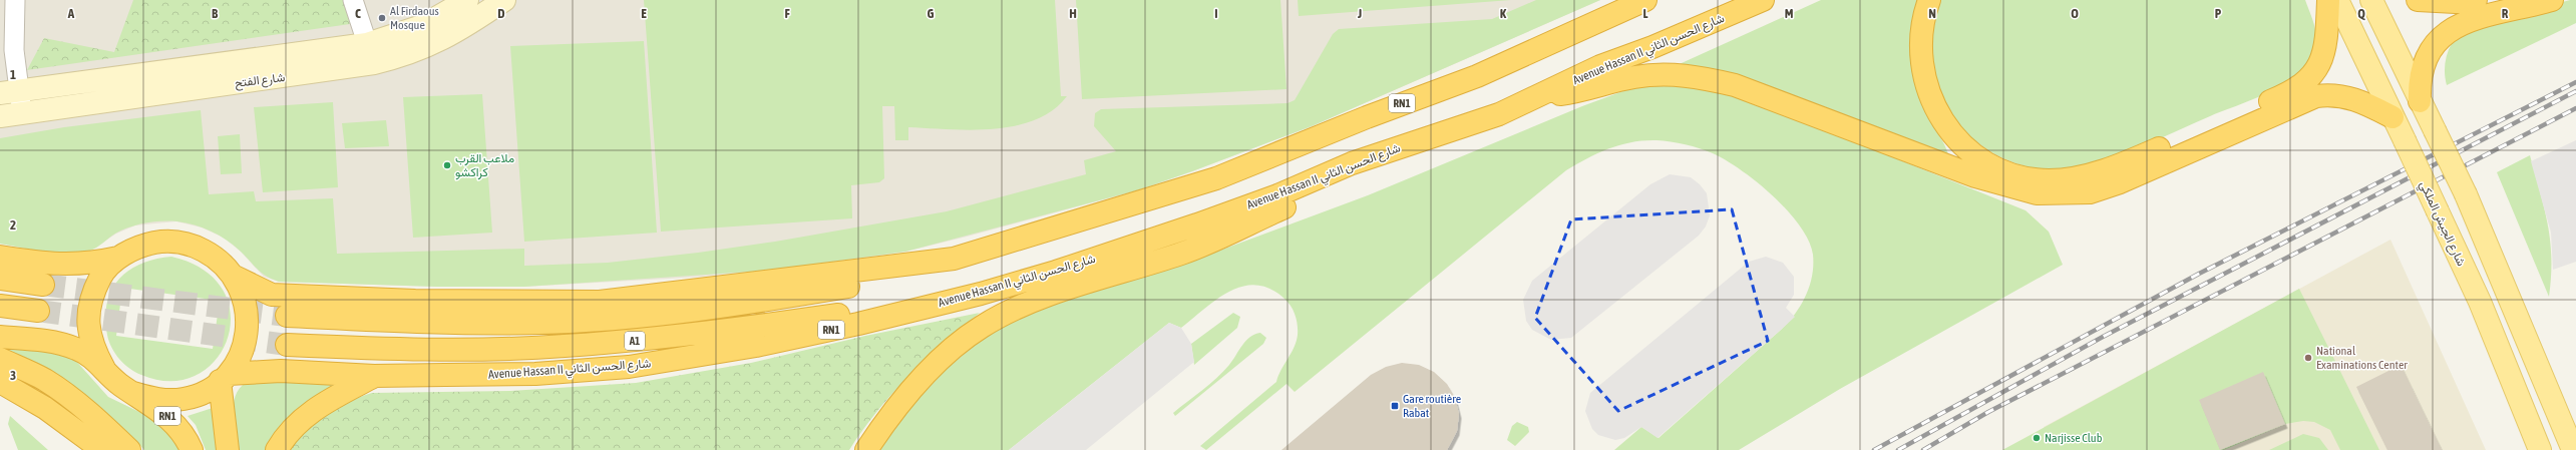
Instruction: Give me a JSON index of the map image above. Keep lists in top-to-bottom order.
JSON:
{
  "streets": {
    "highway": ["Avenue Hassan II شارع الحسن الثاني", "RN1", "A1"],
    "main road": ["شارع الجيش الملكي"],
    "street": ["شارع الفتح"]
  },
  "crossings": [
    ["Avenue Hassan II شارع الحسن الثاني", "RN1"],
    ["Avenue Hassan II شارع الحسن الثاني", "A1"],
    ["RN1", "A1"]
  ],
  "places": {
    "other": [
      "Al Firdaous Mosque",
      "ملاعب القرب كراكشو",
      "National Examinations Center",
      "Narjisse Club"
    ],
    "transit": ["Gare routière Rabat"]
  },
  "grid": {
    "columns": [
      "A",
      "B",
      "C",
      "D",
      "E",
      "F",
      "G",
      "H",
      "I",
      "J",
      "K",
      "L",
      "M",
      "N",
      "O",
      "P",
      "Q",
      "R"
    ],
    "rows": ["1", "2", "3"]
  }
}
